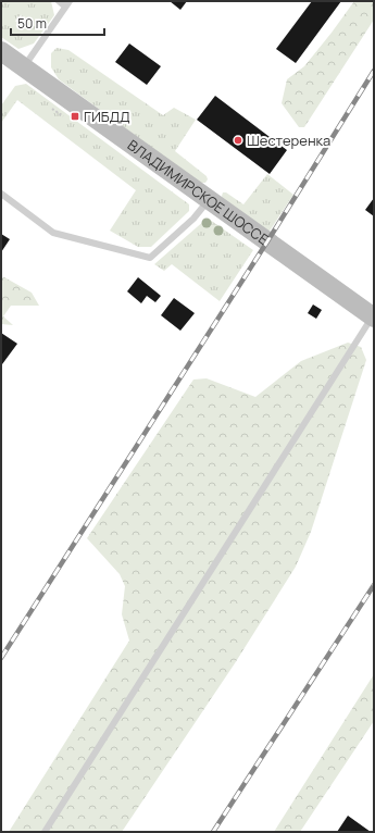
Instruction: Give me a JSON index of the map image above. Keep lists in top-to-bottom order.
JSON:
{
  "streets": {
    "main road": ["ВЛАДИМИРСКОЕ ШОССЕ"]
  },
  "places": {
    "transit": ["ГИБДД"],
    "other": ["Шестеренка"]
  },
  "scale_bar": "50 m"
}
